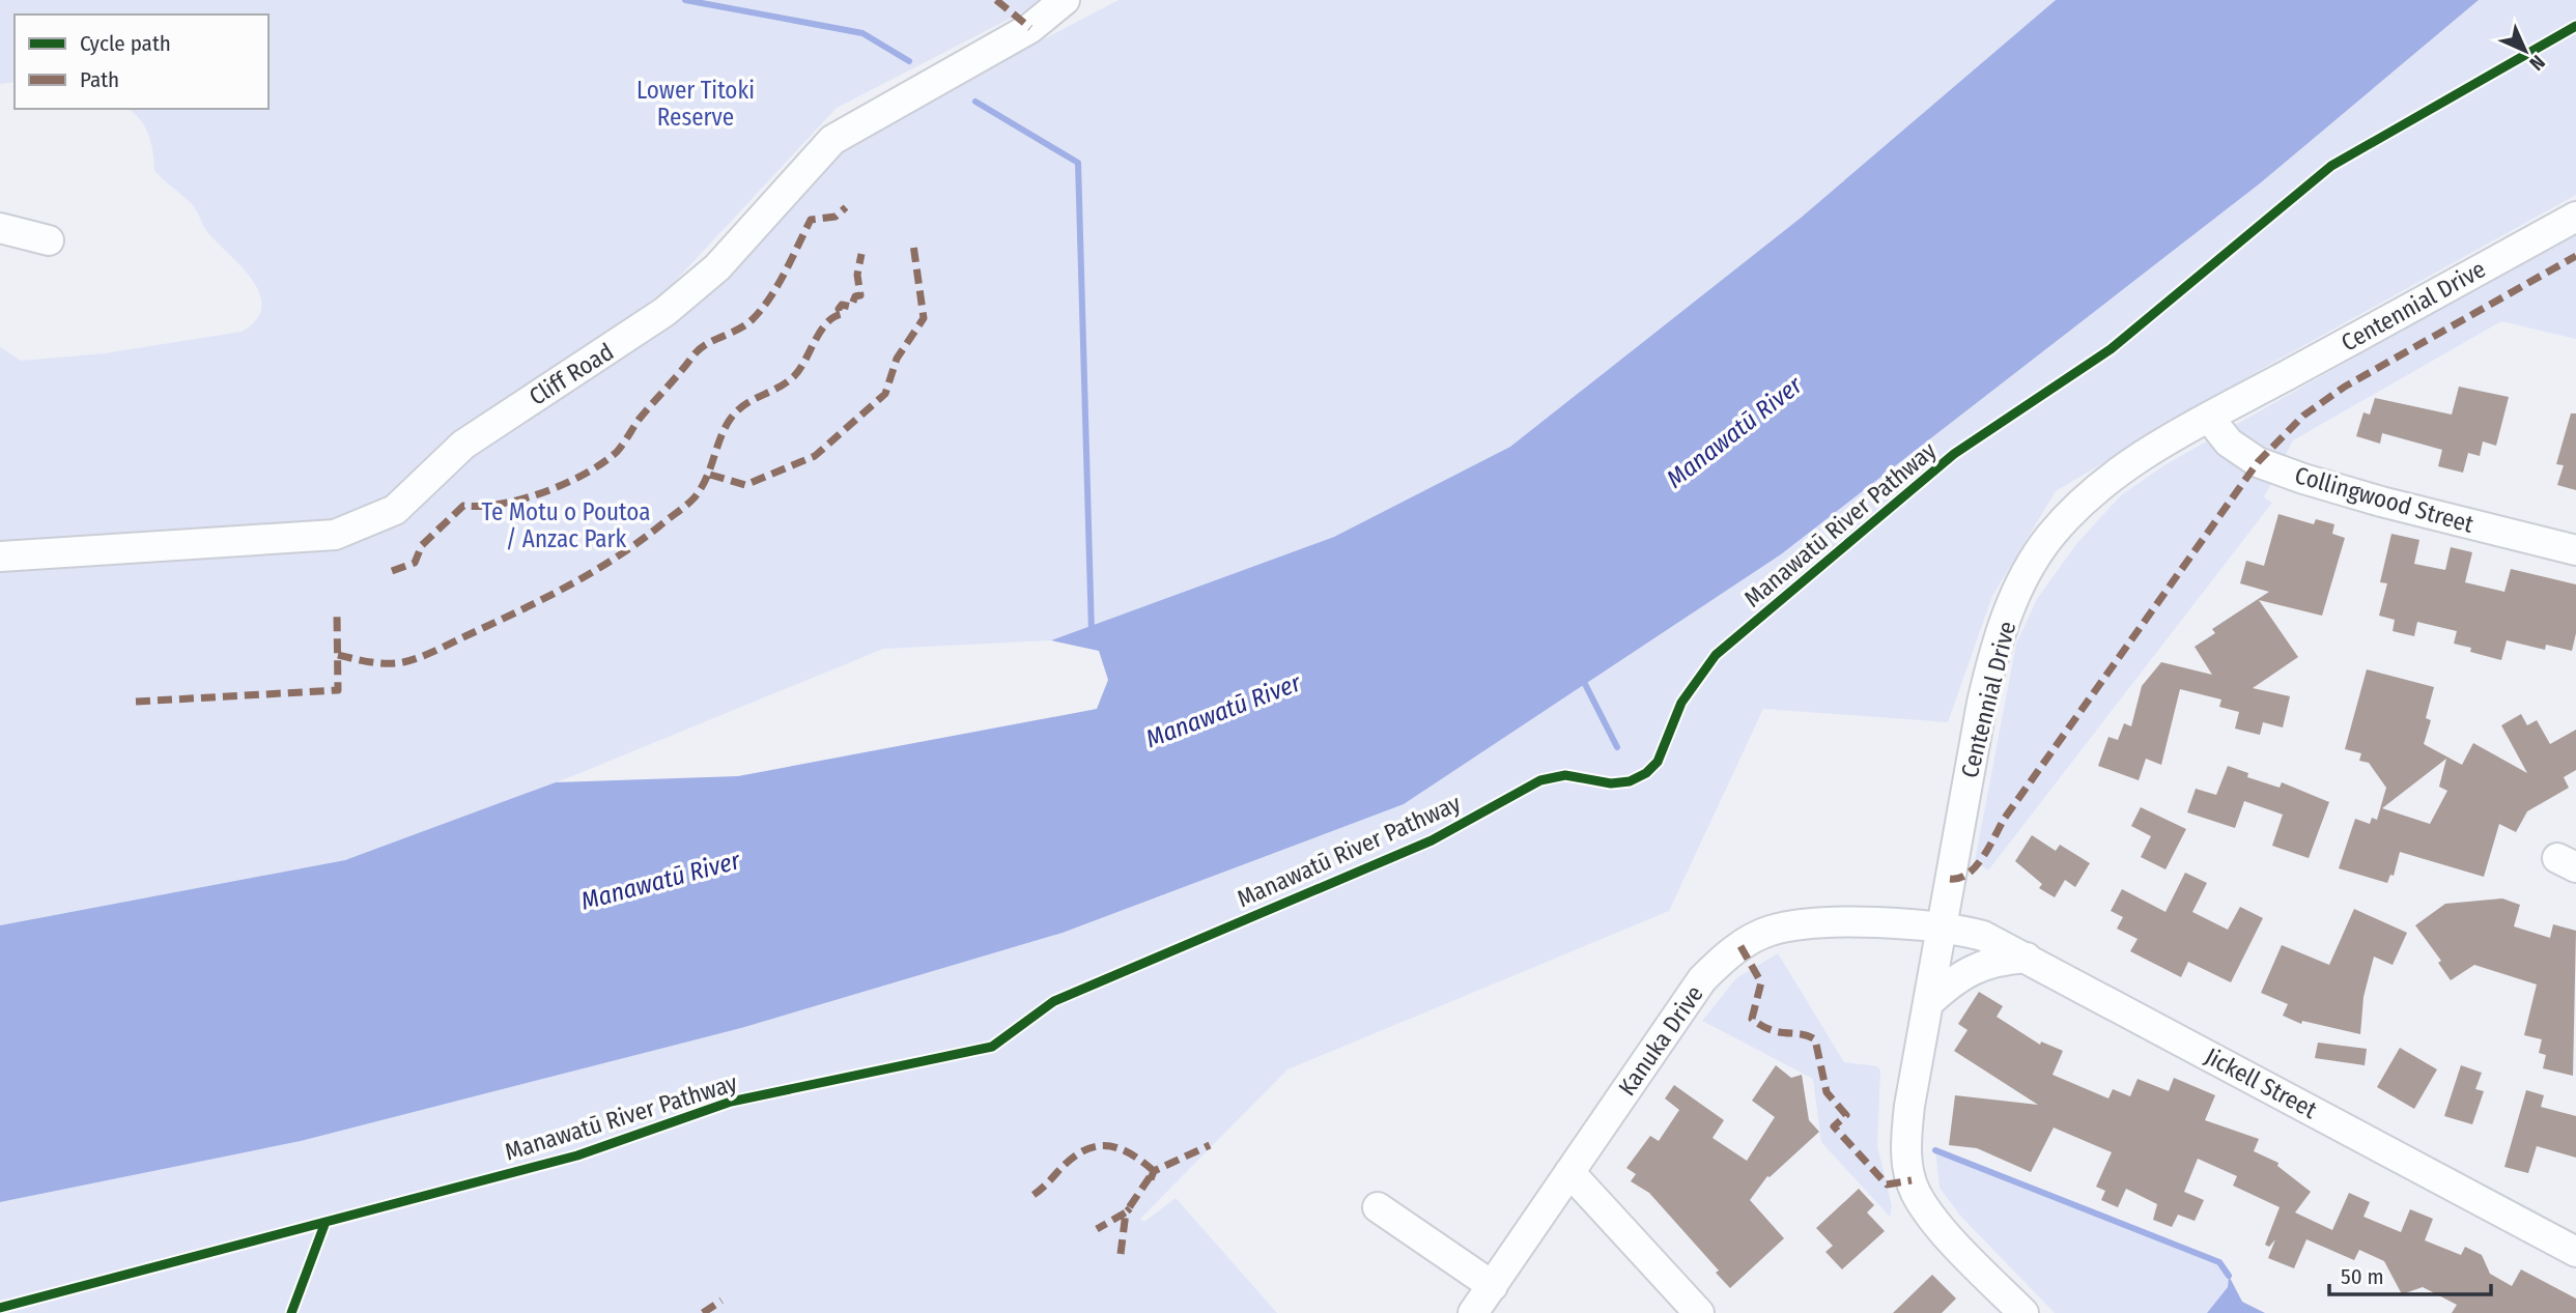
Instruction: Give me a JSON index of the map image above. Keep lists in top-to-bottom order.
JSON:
{
  "streets": {
    "street": [
      "Centennial Drive",
      "Cliff Road",
      "Collingwood Street",
      "Kanuka Drive",
      "Jickell Street"
    ],
    "cycle path": ["Manawatū River Pathway"]
  },
  "crossings": [
    ["Centennial Drive", "Collingwood Street"],
    ["Centennial Drive", "Kanuka Drive"],
    ["Centennial Drive", "Jickell Street"],
    ["Kanuka Drive", "Jickell Street"]
  ],
  "water": ["Manawatū River"],
  "parks": ["Lower Titoki Reserve", "Te Motu o Poutoa / Anzac Park"],
  "legend": ["Cycle path", "Path"],
  "scale_bar": "50 m",
  "north": "bottom right"
}
